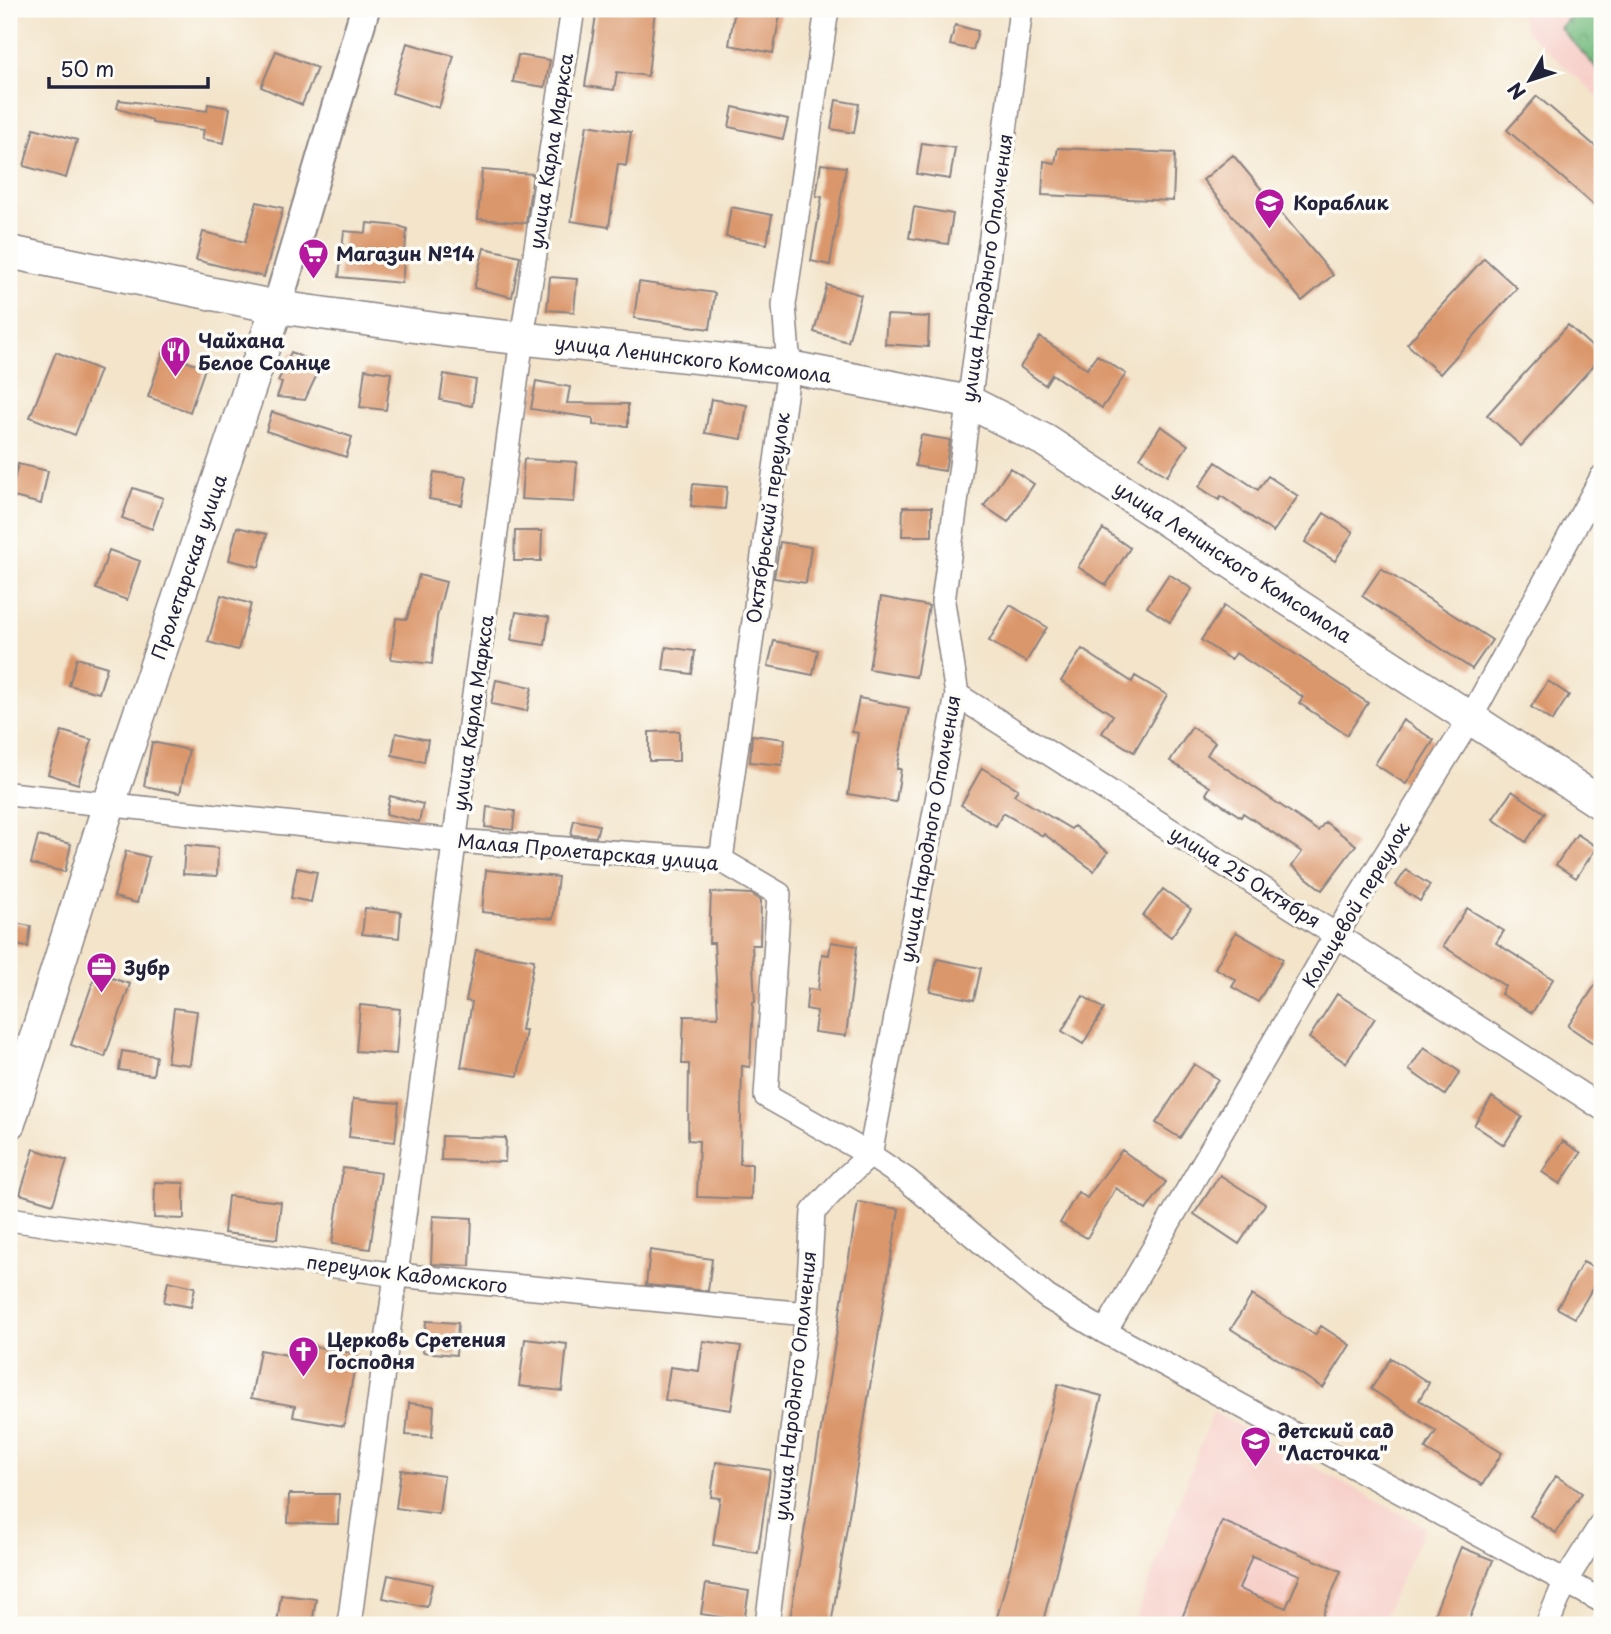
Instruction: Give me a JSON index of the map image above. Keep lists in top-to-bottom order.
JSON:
{
  "streets": {
    "main road": ["улица Ленинского Комсомола", "Пролетарская улица"],
    "street": [
      "улица Карла Маркса",
      "улица Народного Ополчения",
      "Октябрьский переулок",
      "Малая Пролетарская улица",
      "улица 25 Октября",
      "Кольцевой переулок",
      "переулок Кадомского"
    ]
  },
  "crossings": [
    ["улица Карла Маркса", "улица Ленинского Комсомола"],
    ["улица Карла Маркса", "Малая Пролетарская улица"],
    ["улица Карла Маркса", "переулок Кадомского"],
    ["улица Народного Ополчения", "улица Ленинского Комсомола"],
    ["улица Народного Ополчения", "Малая Пролетарская улица"],
    ["улица Народного Ополчения", "улица 25 Октября"],
    ["улица Народного Ополчения", "переулок Кадомского"],
    ["улица Ленинского Комсомола", "Октябрьский переулок"],
    ["улица Ленинского Комсомола", "Пролетарская улица"],
    ["улица Ленинского Комсомола", "Кольцевой переулок"],
    ["Октябрьский переулок", "Малая Пролетарская улица"],
    ["Пролетарская улица", "Малая Пролетарская улица"],
    ["Малая Пролетарская улица", "Кольцевой переулок"],
    ["улица 25 Октября", "Кольцевой переулок"]
  ],
  "places": {
    "school or university": ["Кораблик", "детский сад \"Ласточка\""],
    "supermarket": ["Магазин №14"],
    "restaurant": ["Чайхана Белое Солнце"],
    "office": ["Зубр"],
    "church": ["Церковь Сретения Господня"]
  },
  "scale_bar": "50 m",
  "north": "bottom left"
}
